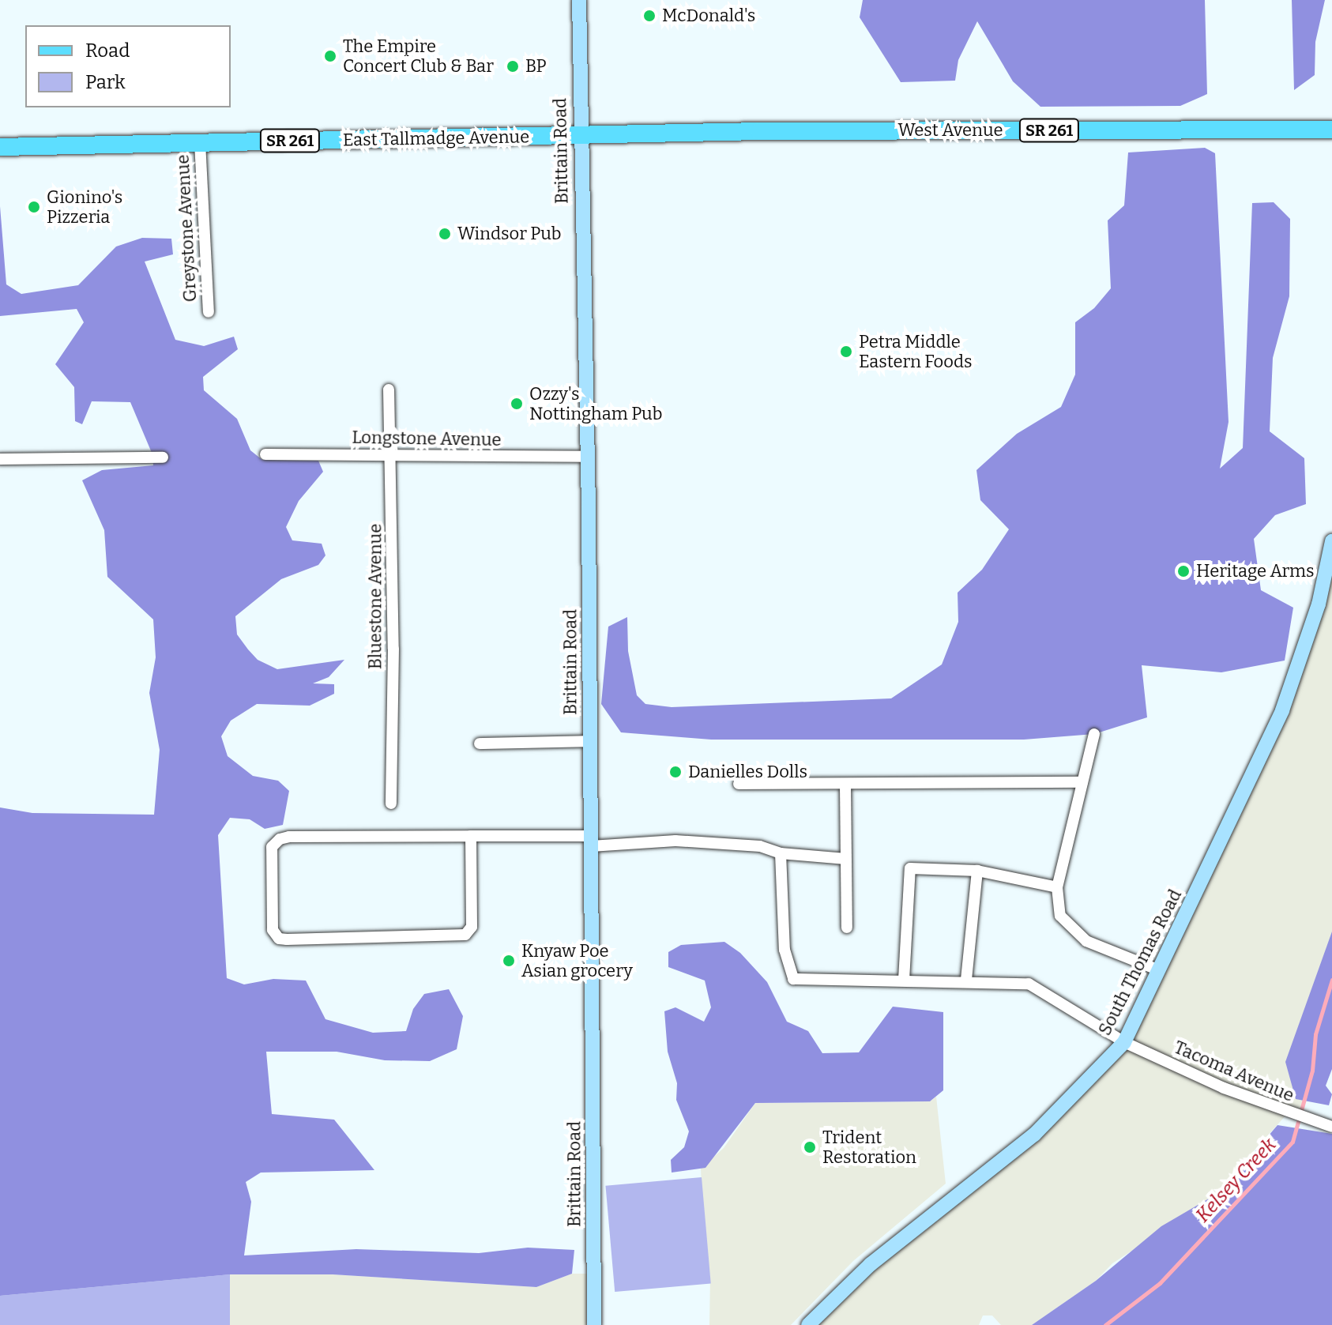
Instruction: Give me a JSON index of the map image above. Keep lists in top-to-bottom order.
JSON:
{
  "streets": {
    "main road": [
      "West Avenue",
      "SR 261",
      "East Tallmadge Avenue",
      "Brittain Road",
      "South Thomas Road"
    ],
    "street": [
      "Greystone Avenue",
      "Longstone Avenue",
      "Bluestone Avenue",
      "Tacoma Avenue"
    ]
  },
  "crossings": [
    ["West Avenue", "East Tallmadge Avenue"],
    ["East Tallmadge Avenue", "Brittain Road"],
    ["East Tallmadge Avenue", "Greystone Avenue"],
    ["Brittain Road", "Longstone Avenue"],
    ["Longstone Avenue", "Bluestone Avenue"],
    ["South Thomas Road", "Tacoma Avenue"]
  ],
  "water": ["Kelsey Creek"],
  "places": [
    "McDonald's",
    "The Empire Concert Club & Bar",
    "BP",
    "Gionino's Pizzeria",
    "Windsor Pub",
    "Petra Middle Eastern Foods",
    "Ozzy's Nottingham Pub",
    "Heritage Arms",
    "Danielles Dolls",
    "Knyaw Poe Asian grocery",
    "Trident Restoration"
  ],
  "legend": ["Road", "Park"]
}
